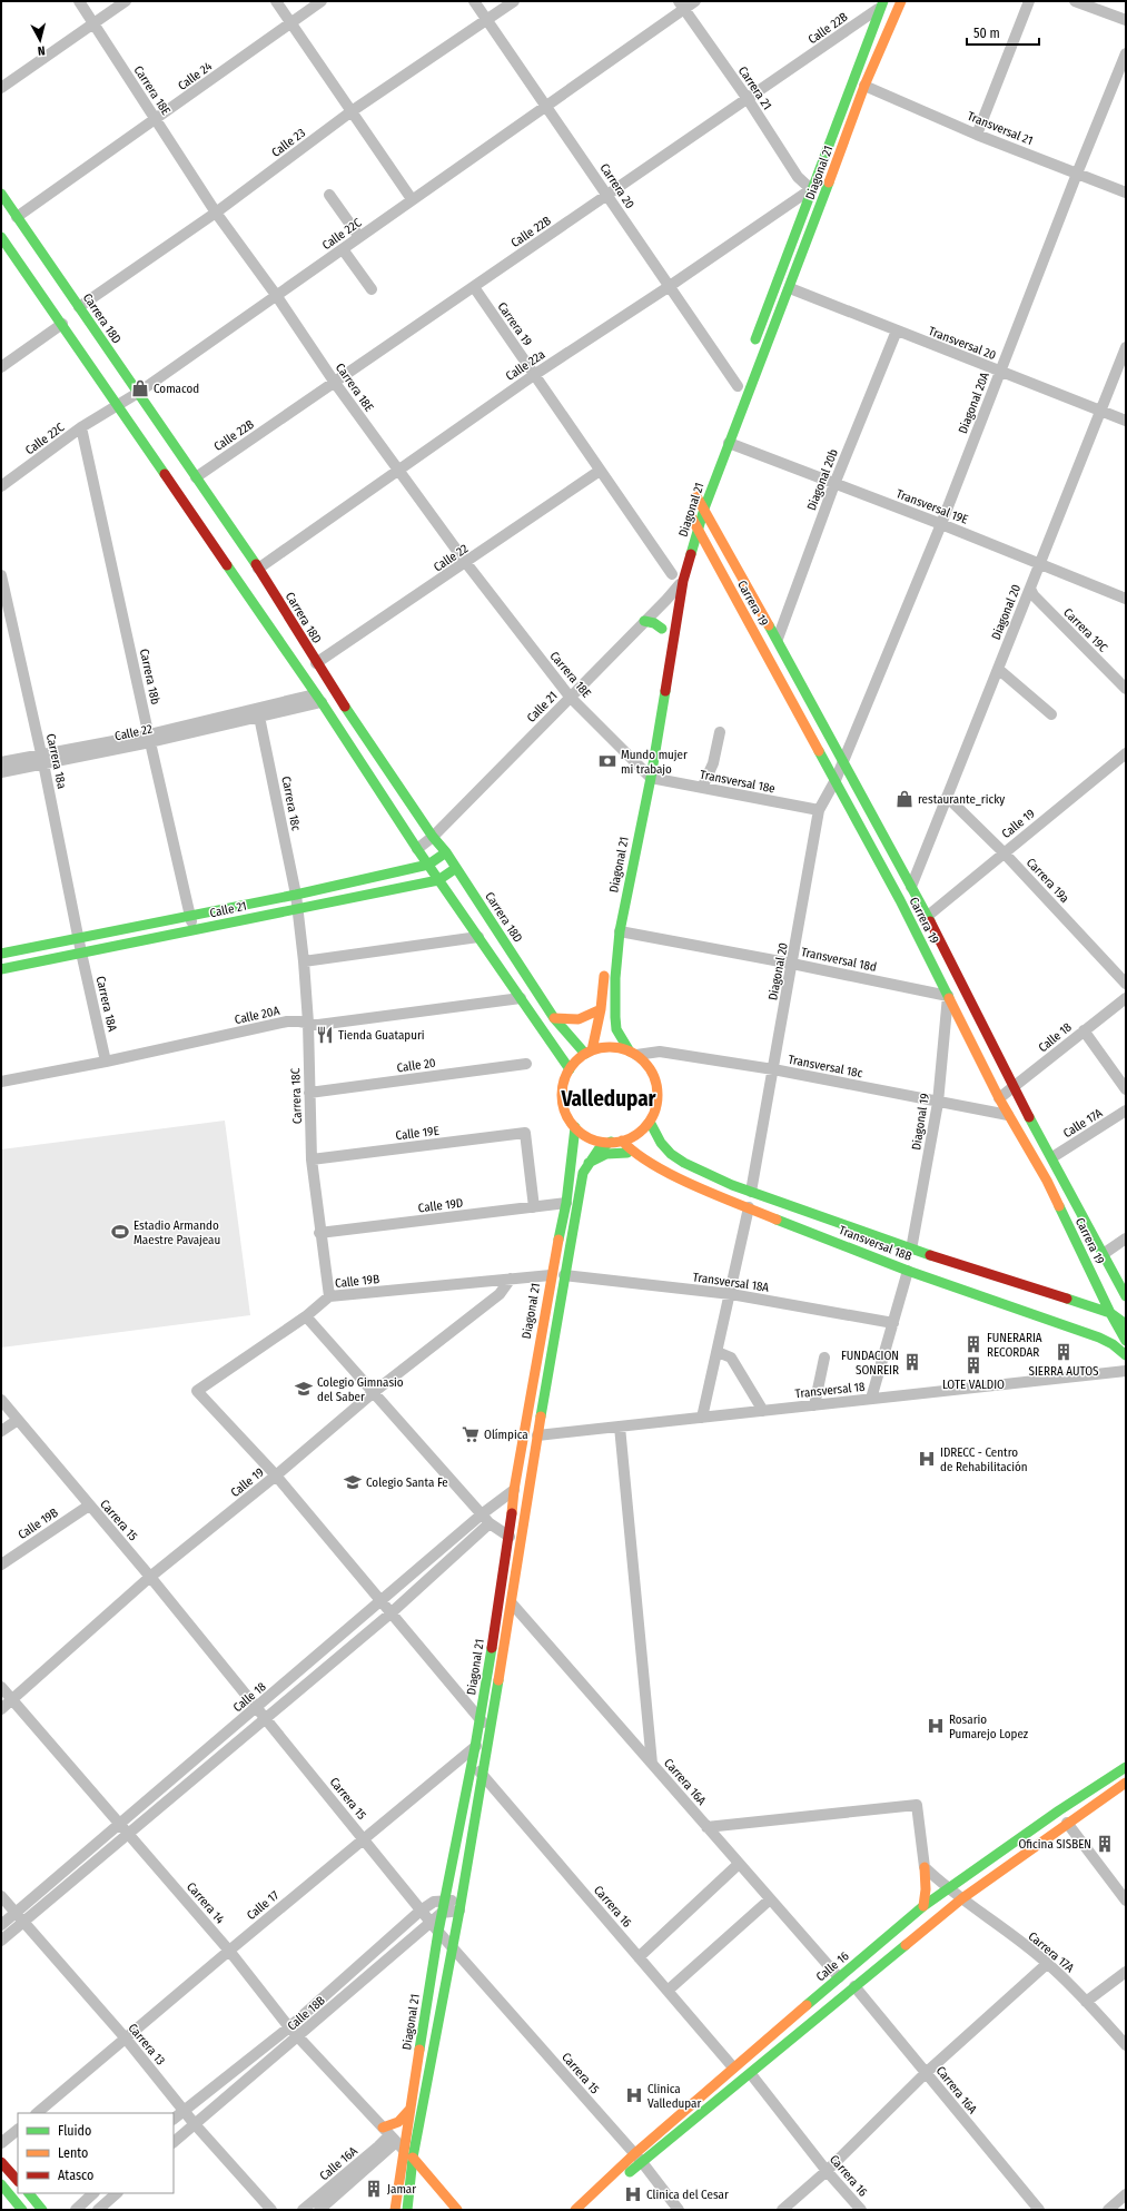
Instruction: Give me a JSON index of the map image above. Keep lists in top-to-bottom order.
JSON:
{
  "streets": {
    "main road": [
      "Diagonal 21",
      "Carrera 18D",
      "Carrera 19",
      "Calle 21",
      "Transversal 18B",
      "Calle 16"
    ],
    "street": [
      "Calle 22B",
      "Calle 24",
      "Carrera 21",
      "Carrera 18E",
      "Transversal 21",
      "Calle 23",
      "Carrera 20",
      "Calle 22C",
      "Transversal 20",
      "Calle 22a",
      "Diagonal 20A",
      "Diagonal 20b",
      "Transversal 19E",
      "Calle 22",
      "Diagonal 20",
      "Carrera 19C",
      "Carrera 18b",
      "Carrera 18a",
      "Transversal 18e",
      "Carrera 18c",
      "Calle 19",
      "Carrera 19a",
      "Transversal 18d",
      "Carrera 18A",
      "Calle 20A",
      "Calle 18",
      "Calle 20",
      "Transversal 18c",
      "Carrera 18C",
      "Diagonal 19",
      "Calle 17A",
      "Calle 19E",
      "Calle 19D",
      "Calle 19B",
      "Transversal 18A",
      "Transversal 18",
      "Carrera 15",
      "Carrera 16A",
      "Carrera 14",
      "Calle 17",
      "Carrera 16",
      "Carrera 17A",
      "Calle 18B",
      "Carrera 13",
      "Calle 16A"
    ]
  },
  "crossings": [
    ["Calle 22B", "Carrera 21"],
    ["Calle 22B", "Carrera 18E"],
    ["Calle 22B", "Diagonal 21"],
    ["Calle 22B", "Carrera 20"],
    ["Calle 22B", "Carrera 18D"],
    ["Calle 22B", "Carrera 19"],
    ["Calle 24", "Carrera 18E"],
    ["Calle 24", "Carrera 18D"],
    ["Carrera 21", "Diagonal 21"],
    ["Carrera 21", "Calle 22C"],
    ["Carrera 21", "Calle 22a"],
    ["Carrera 18E", "Calle 23"],
    ["Carrera 18E", "Diagonal 21"],
    ["Carrera 18E", "Calle 22C"],
    ["Carrera 18E", "Calle 22a"],
    ["Carrera 18E", "Calle 22"],
    ["Carrera 18E", "Calle 21"],
    ["Carrera 18E", "Transversal 18e"],
    ["Transversal 21", "Diagonal 21"],
    ["Transversal 21", "Diagonal 20A"],
    ["Calle 23", "Carrera 20"],
    ["Calle 23", "Carrera 18D"],
    ["Diagonal 21", "Carrera 18D"],
    ["Diagonal 21", "Carrera 19"],
    ["Diagonal 21", "Transversal 20"],
    ["Diagonal 21", "Calle 22a"],
    ["Diagonal 21", "Transversal 19E"],
    ["Diagonal 21", "Calle 21"],
    ["Diagonal 21", "Transversal 18e"],
    ["Diagonal 21", "Transversal 18d"],
    ["Diagonal 21", "Calle 18"],
    ["Diagonal 21", "Transversal 18c"],
    ["Diagonal 21", "Calle 19D"],
    ["Diagonal 21", "Transversal 18B"],
    ["Diagonal 21", "Calle 19B"],
    ["Diagonal 21", "Transversal 18A"],
    ["Diagonal 21", "Transversal 18"],
    ["Diagonal 21", "Carrera 15"],
    ["Diagonal 21", "Carrera 16A"],
    ["Diagonal 21", "Carrera 14"],
    ["Diagonal 21", "Calle 17"],
    ["Diagonal 21", "Carrera 16"],
    ["Diagonal 21", "Calle 18B"],
    ["Diagonal 21", "Calle 16A"],
    ["Carrera 20", "Calle 22C"],
    ["Carrera 20", "Calle 22a"],
    ["Calle 22C", "Carrera 18D"],
    ["Calle 22C", "Carrera 18b"],
    ["Carrera 18D", "Calle 22a"],
    ["Carrera 18D", "Calle 22"],
    ["Carrera 18D", "Calle 21"],
    ["Carrera 18D", "Transversal 18c"],
    ["Carrera 18D", "Transversal 18B"],
    ["Carrera 19", "Calle 22a"],
    ["Carrera 19", "Diagonal 20A"],
    ["Carrera 19", "Diagonal 20b"],
    ["Carrera 19", "Calle 22"],
    ["Carrera 19", "Diagonal 20"],
    ["Carrera 19", "Calle 19"],
    ["Carrera 19", "Transversal 18d"],
    ["Carrera 19", "Calle 18"],
    ["Carrera 19", "Transversal 18c"],
    ["Carrera 19", "Diagonal 19"],
    ["Carrera 19", "Calle 17A"],
    ["Carrera 19", "Transversal 18B"],
    ["Transversal 20", "Diagonal 20A"],
    ["Transversal 20", "Diagonal 20b"],
    ["Transversal 20", "Diagonal 20"],
    ["Diagonal 20A", "Transversal 19E"],
    ["Diagonal 20A", "Diagonal 20"],
    ["Diagonal 20b", "Transversal 19E"],
    ["Transversal 19E", "Diagonal 20"],
    ["Calle 22", "Carrera 18b"],
    ["Calle 22", "Carrera 18a"],
    ["Calle 22", "Carrera 18c"],
    ["Diagonal 20", "Carrera 19C"],
    ["Diagonal 20", "Transversal 18e"],
    ["Diagonal 20", "Carrera 19a"],
    ["Diagonal 20", "Transversal 18d"],
    ["Diagonal 20", "Transversal 18c"],
    ["Diagonal 20", "Transversal 18B"],
    ["Carrera 18b", "Calle 21"],
    ["Calle 21", "Carrera 18a"],
    ["Calle 21", "Carrera 18c"],
    ["Calle 21", "Carrera 18A"],
    ["Calle 21", "Carrera 18C"],
    ["Carrera 18a", "Carrera 18A"],
    ["Carrera 18c", "Carrera 18C"],
    ["Calle 19", "Carrera 19a"],
    ["Calle 19", "Calle 19B"],
    ["Calle 19", "Carrera 15"],
    ["Calle 19", "Carrera 14"],
    ["Transversal 18d", "Diagonal 19"],
    ["Carrera 18A", "Calle 20A"],
    ["Calle 20A", "Carrera 18C"],
    ["Calle 18", "Carrera 15"],
    ["Calle 18", "Carrera 14"],
    ["Calle 18", "Carrera 13"],
    ["Calle 20", "Carrera 18C"],
    ["Transversal 18c", "Diagonal 19"],
    ["Transversal 18c", "Transversal 18B"],
    ["Carrera 18C", "Calle 19E"],
    ["Carrera 18C", "Calle 19D"],
    ["Carrera 18C", "Calle 19B"],
    ["Diagonal 19", "Transversal 18B"],
    ["Calle 19E", "Calle 19D"],
    ["Calle 19B", "Carrera 15"],
    ["Carrera 15", "Calle 17"],
    ["Carrera 15", "Calle 16"],
    ["Carrera 15", "Calle 18B"],
    ["Carrera 16A", "Calle 16"],
    ["Carrera 14", "Calle 17"],
    ["Carrera 14", "Calle 18B"],
    ["Carrera 14", "Calle 16A"],
    ["Calle 17", "Carrera 13"],
    ["Carrera 16", "Calle 16"],
    ["Carrera 17A", "Calle 16"],
    ["Calle 18B", "Carrera 13"]
  ],
  "districts": ["Valledupar"],
  "places": {
    "shop": ["Comacod", "restaurante_ricky"],
    "bank": ["Mundo mujer mi trabajo"],
    "restaurant": ["Tienda Guatapuri"],
    "sports": ["Estadio Armando Maestre Pavajeau"],
    "building": [
      "FUNERARIA RECORDAR",
      "SIERRA AUTOS",
      "FUNDACION SONREIR",
      "LOTE VALDIO",
      "Oficina SISBEN",
      "Jamar"
    ],
    "school or university": ["Colegio Gimnasio del Saber", "Colegio Santa Fe"],
    "supermarket": ["Olímpica"],
    "hospital": [
      "IDRECC - Centro de Rehabilitación",
      "Rosario Pumarejo Lopez",
      "Clinica Valledupar",
      "Clinica del Cesar"
    ]
  },
  "legend": ["Fluido", "Lento", "Atasco"],
  "scale_bar": "50 m",
  "north": "bottom"
}
